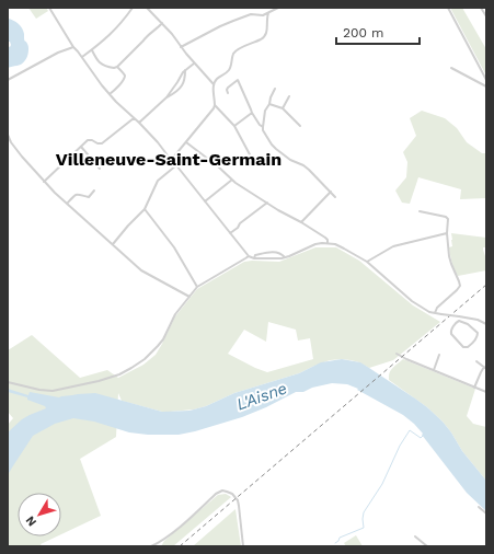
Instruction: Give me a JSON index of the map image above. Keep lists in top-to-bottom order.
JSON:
{
  "districts": ["Villeneuve-Saint-Germain"],
  "water": ["L'Aisne"],
  "scale_bar": "200 m",
  "north": "bottom left"
}
